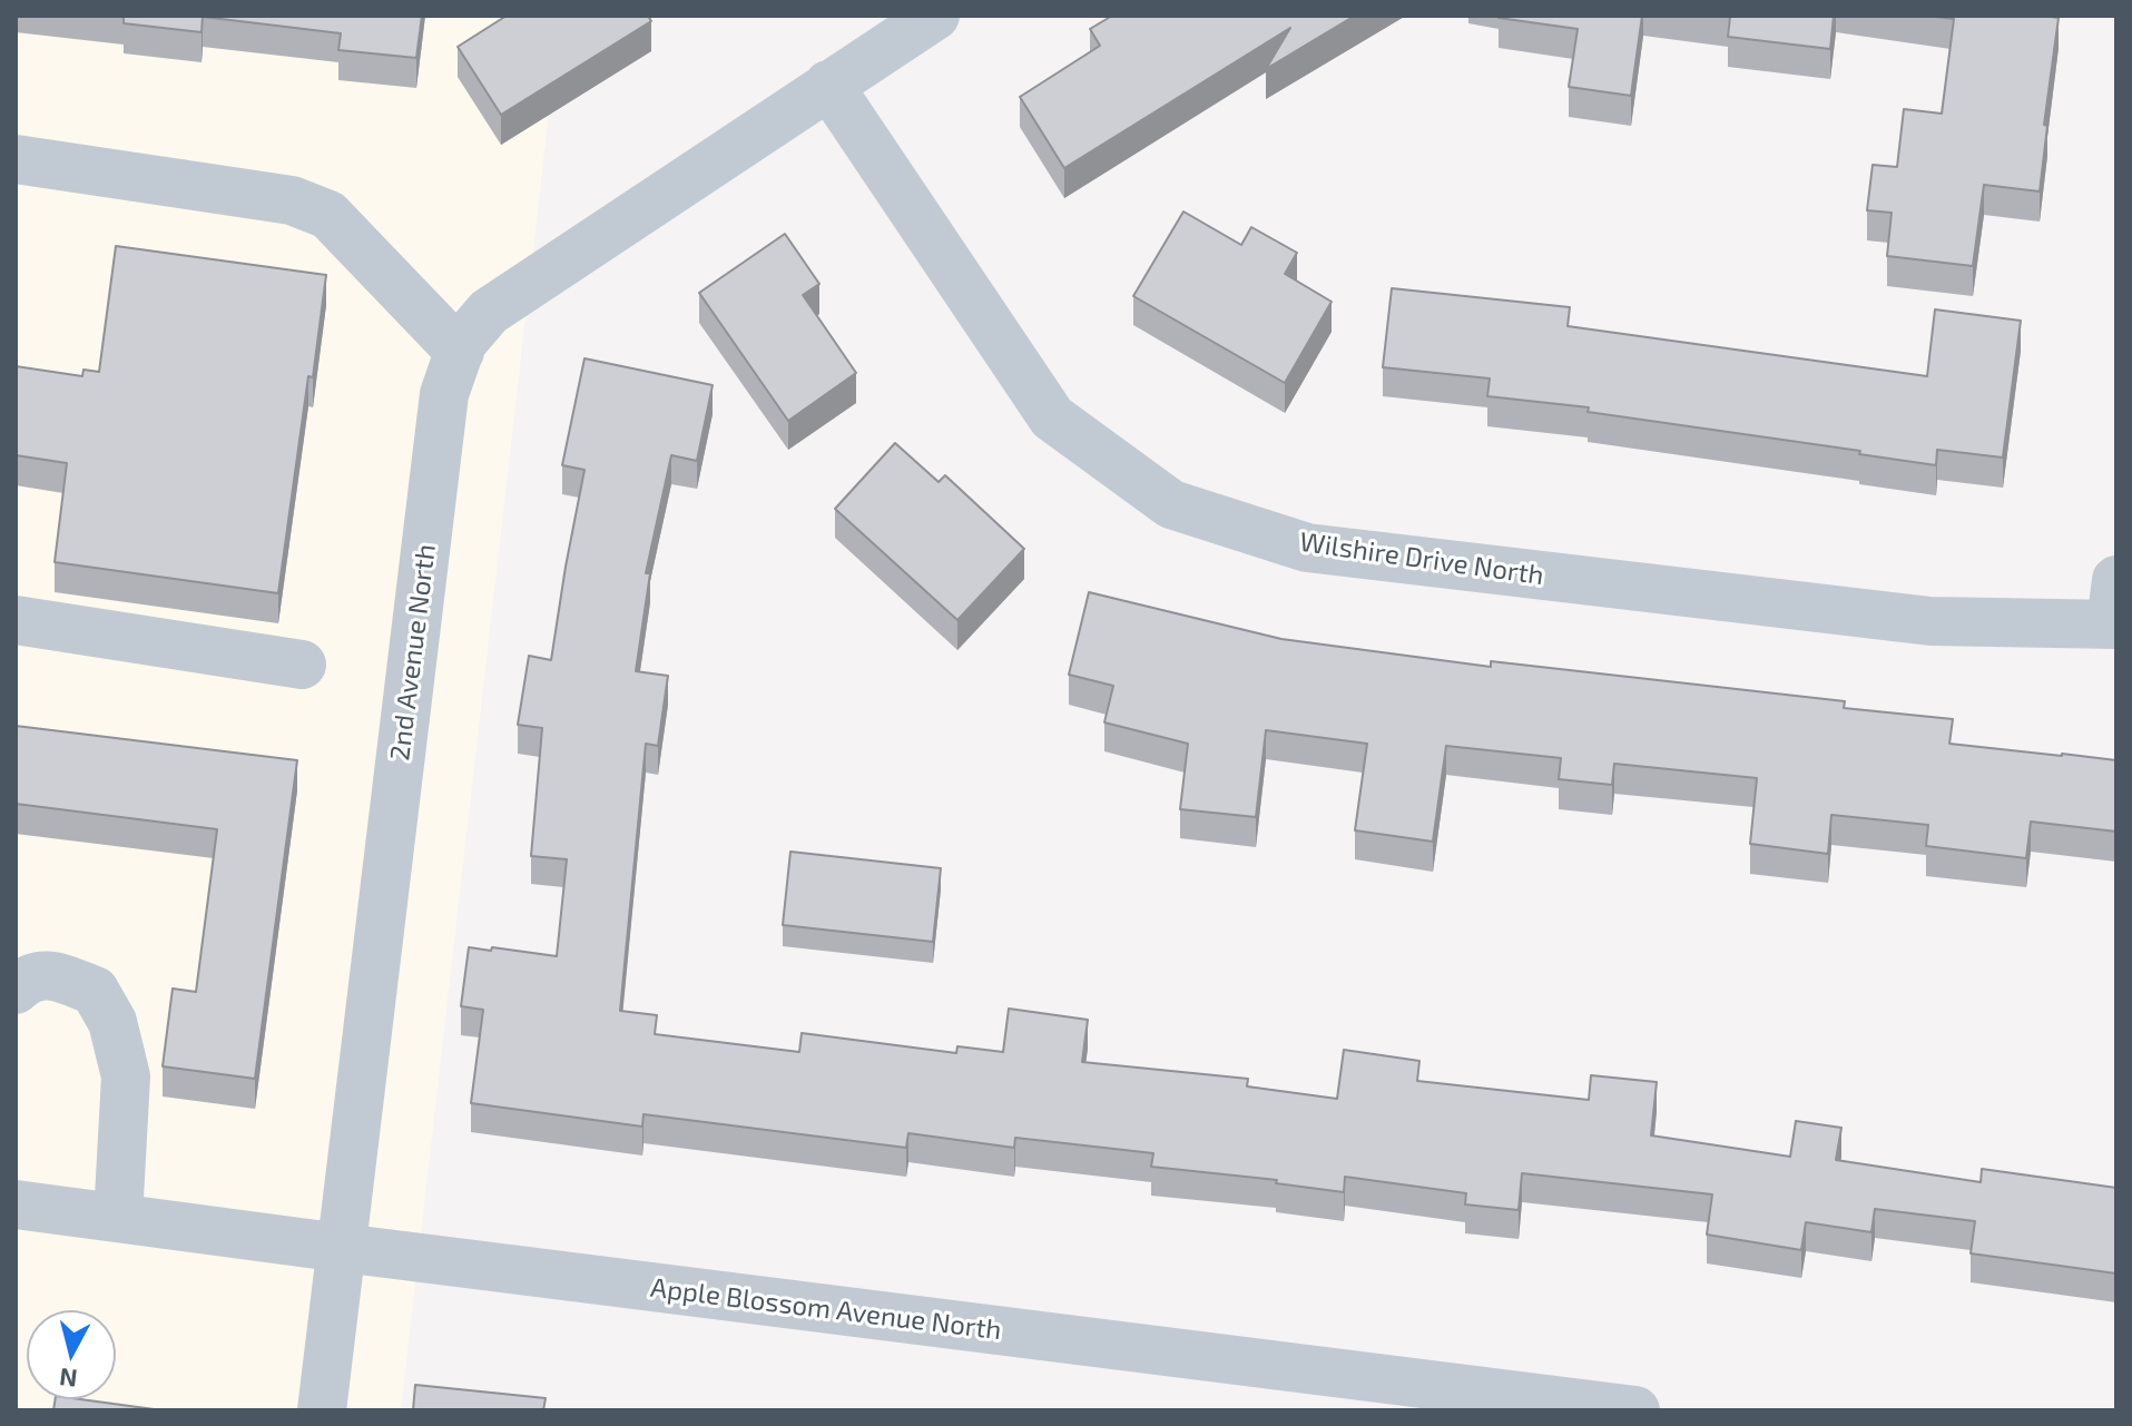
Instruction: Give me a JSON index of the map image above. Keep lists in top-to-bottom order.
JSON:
{
  "streets": {
    "street": ["Wilshire Drive North", "2nd Avenue North", "Apple Blossom Avenue North"]
  },
  "crossings": [
    ["Wilshire Drive North", "2nd Avenue North"],
    ["2nd Avenue North", "Apple Blossom Avenue North"]
  ],
  "north": "bottom"
}
